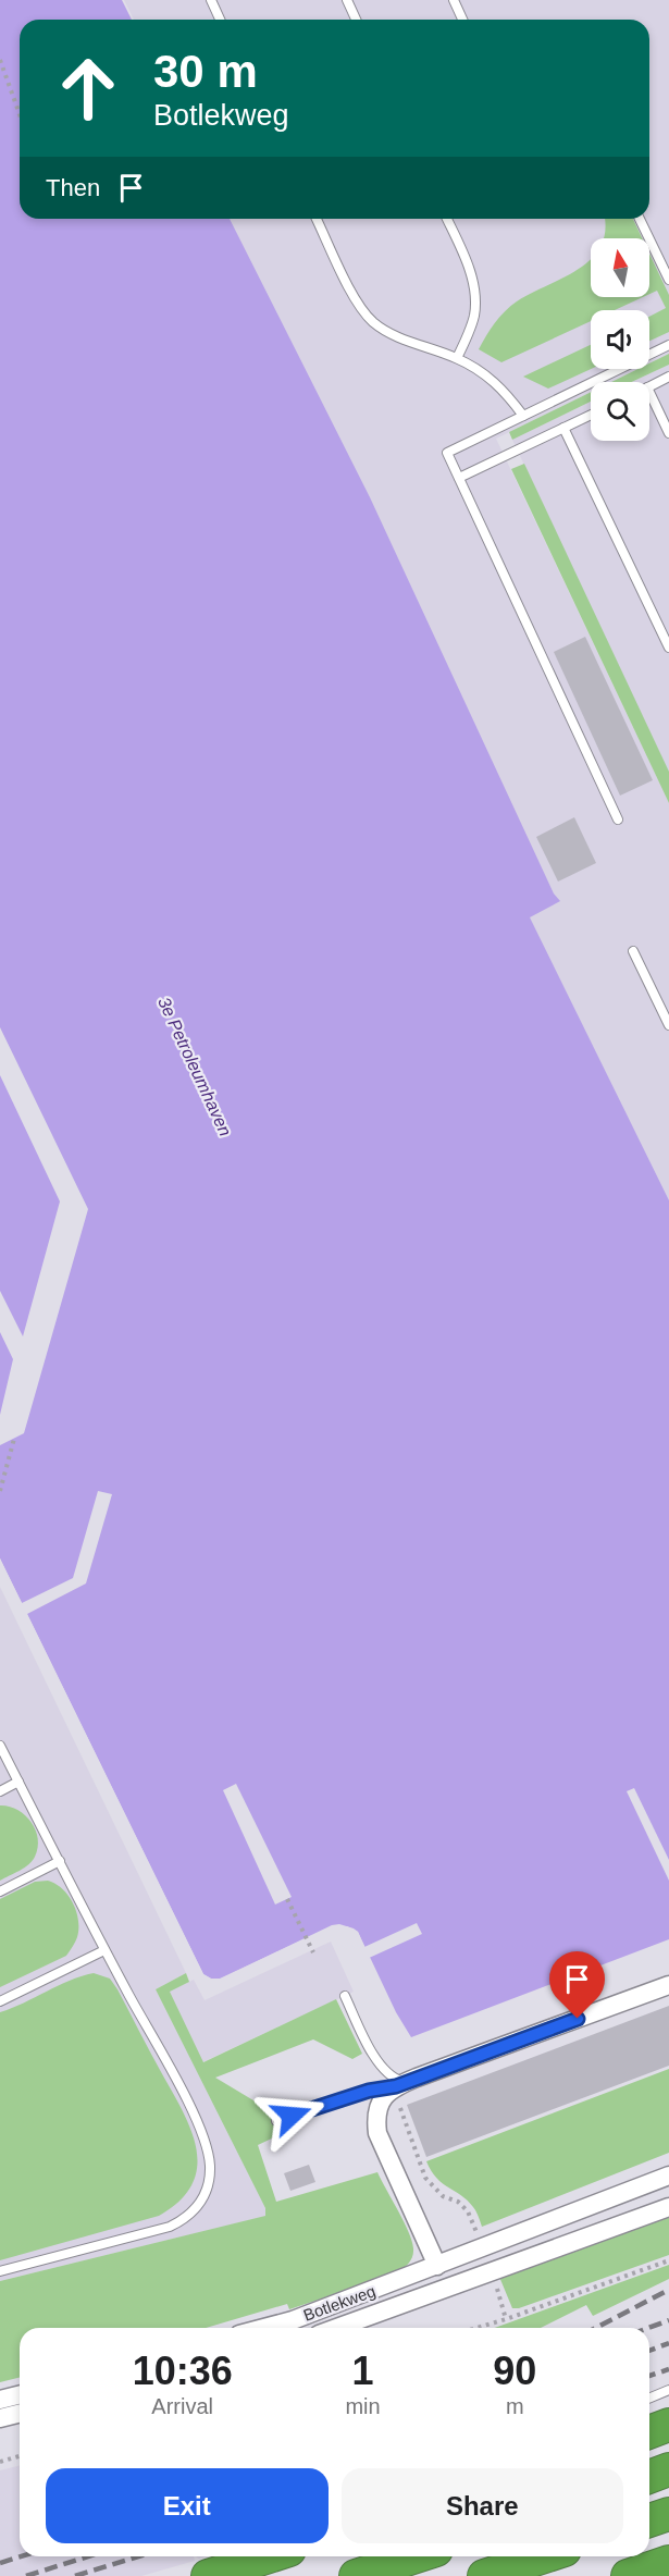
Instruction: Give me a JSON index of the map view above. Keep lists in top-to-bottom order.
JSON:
{
  "streets": {
    "street": ["Botlekweg"]
  },
  "water": ["3e Petroleumhaven"],
  "north": "top",
  "page": {
    "turn": ["30 m", "Botlekweg"],
    "then": "Then",
    "eta": [
      "10:36",
      "Arrival",
      "1",
      "min",
      "90",
      "m"
    ],
    "buttons": ["Exit", "Share"]
  }
}
